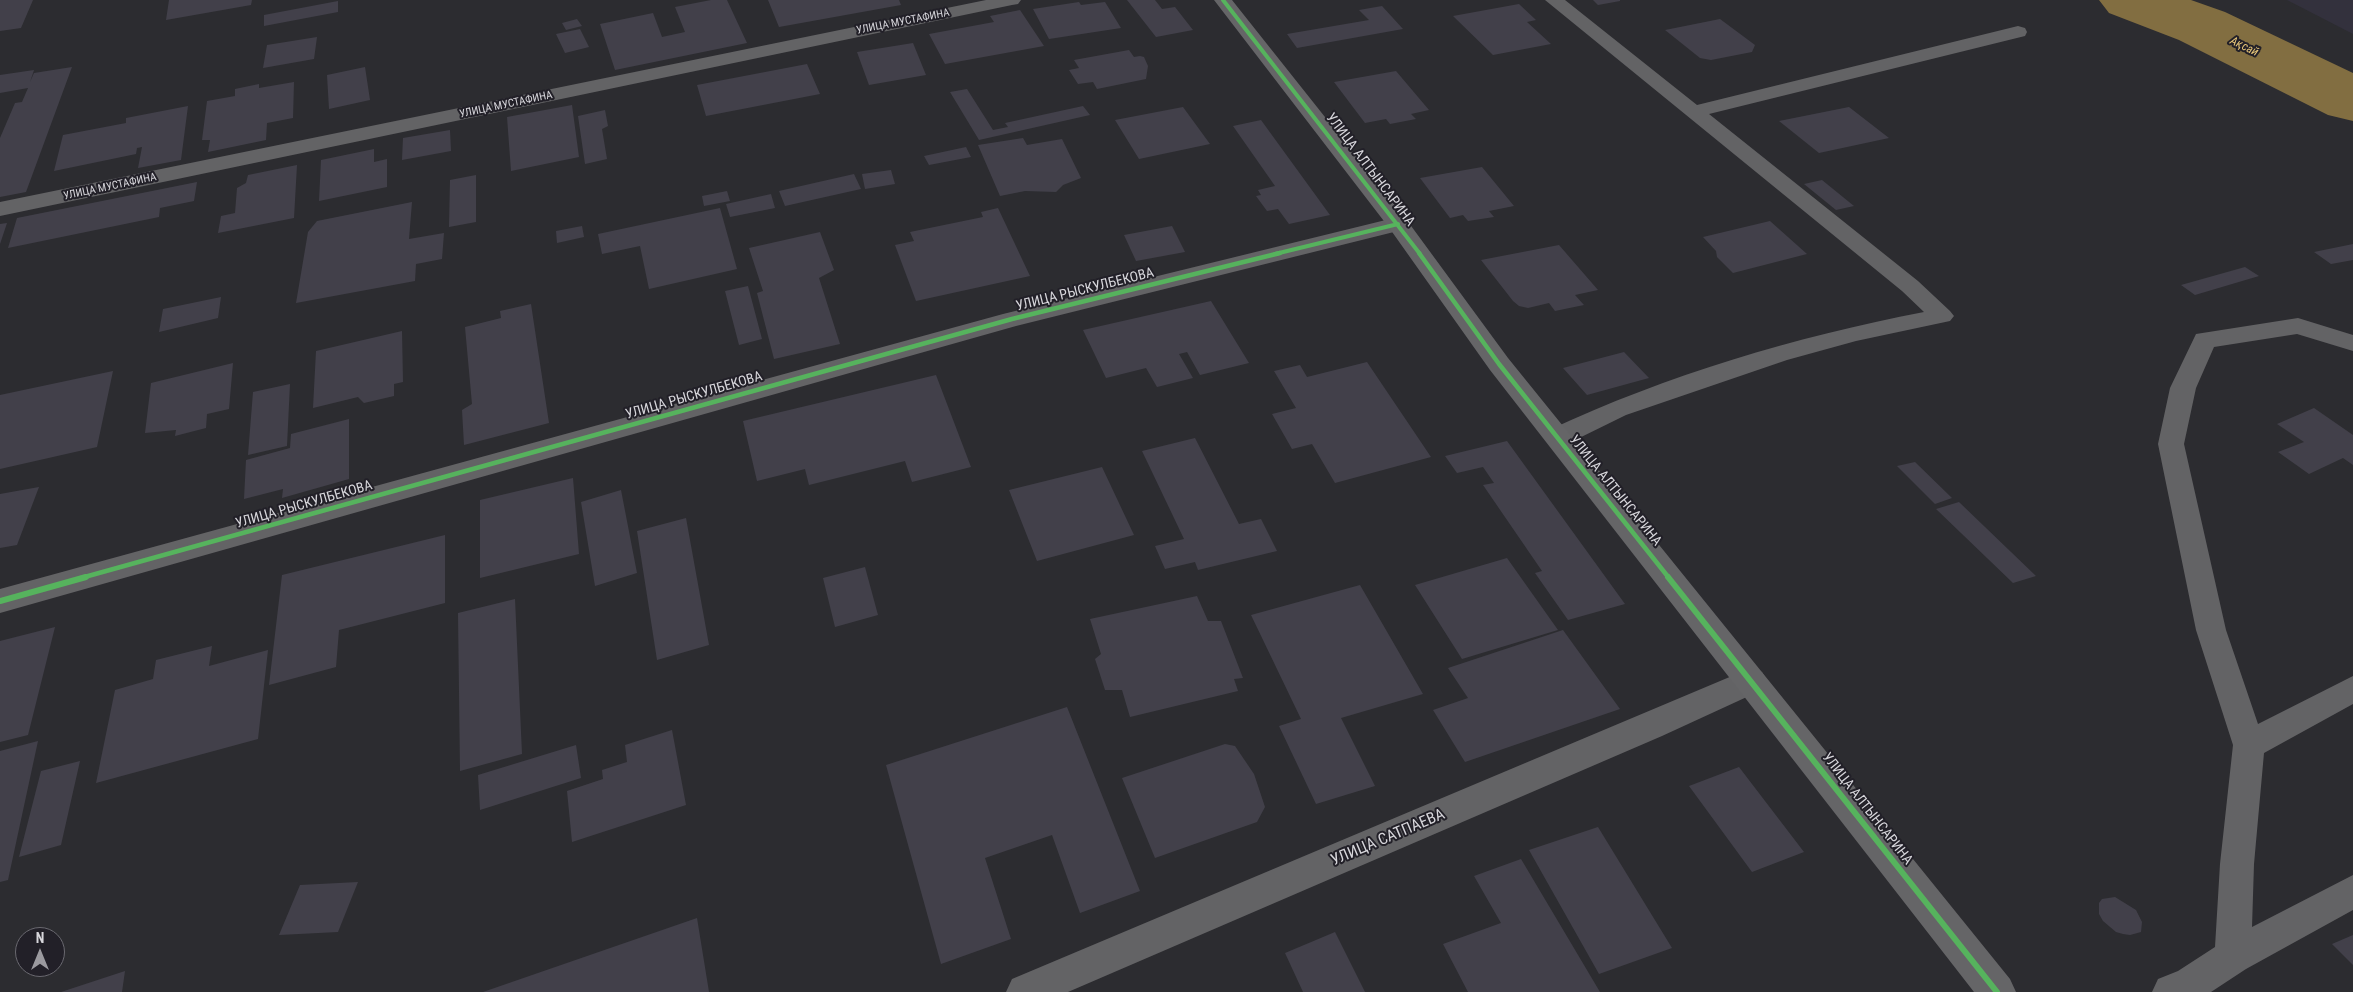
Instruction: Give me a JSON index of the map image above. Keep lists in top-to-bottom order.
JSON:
{
  "streets": {
    "street": [
      "УЛИЦА МУСТАФИНА",
      "УЛИЦА АЛТЫНСАРИНА",
      "УЛИЦА РЫСКУЛБЕКОВА",
      "УЛИЦА САТПАЕВА"
    ]
  },
  "crossings": [
    ["УЛИЦА АЛТЫНСАРИНА", "УЛИЦА РЫСКУЛБЕКОВА"],
    ["УЛИЦА АЛТЫНСАРИНА", "УЛИЦА САТПАЕВА"]
  ],
  "water": ["Ақсай"],
  "north": "top"
}
